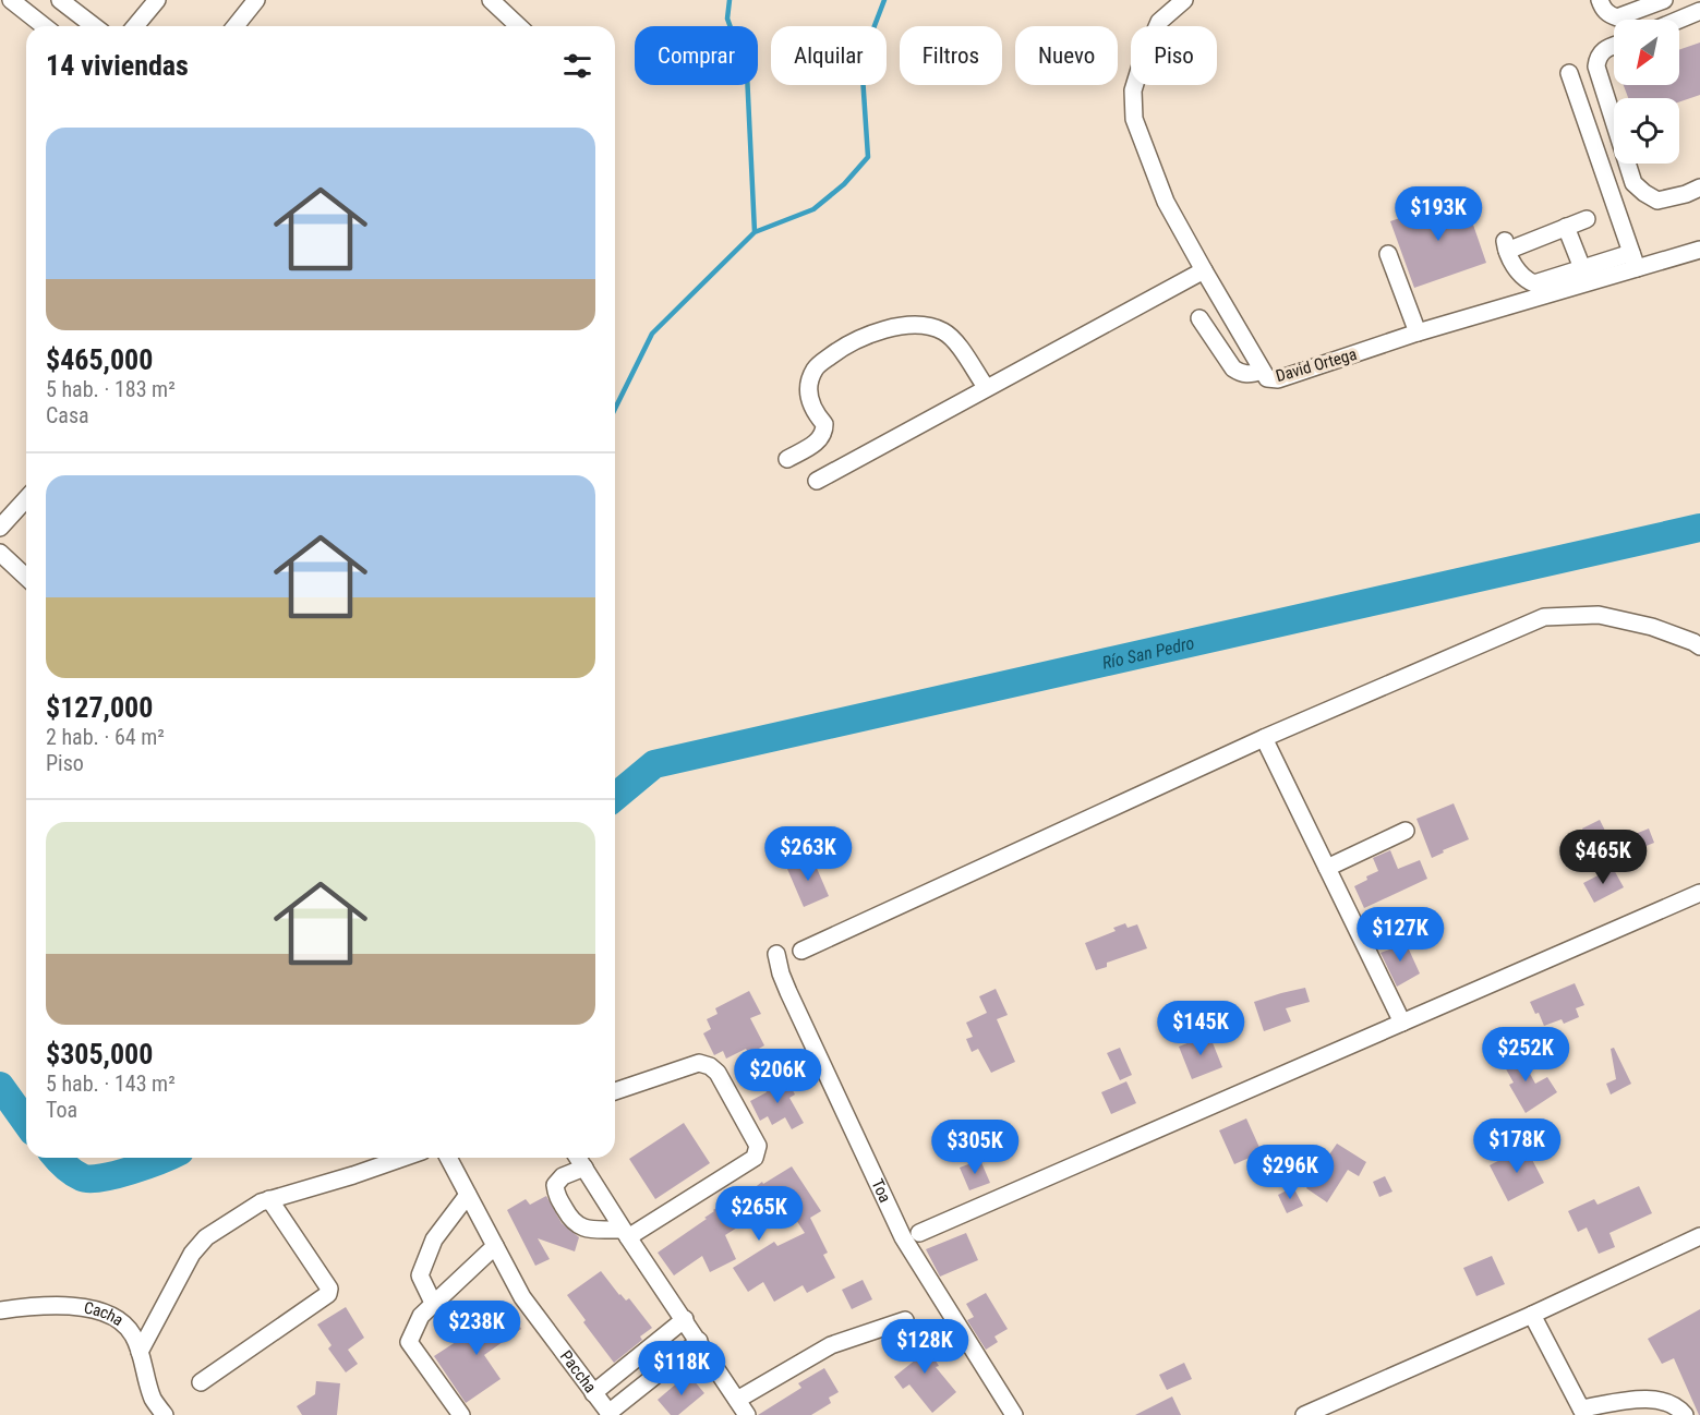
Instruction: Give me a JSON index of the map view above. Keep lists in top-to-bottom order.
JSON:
{
  "streets": {
    "street": [
      "David Ortega",
      "Toa",
      "Cacha",
      "Paccha"
    ]
  },
  "water": ["Río San Pedro"],
  "north": "bottom left",
  "page": {
    "chip": [
      "Comprar",
      "Alquilar",
      "Filtros",
      "Nuevo",
      "Piso"
    ],
    "heading": "14 viviendas",
    "list": [
      {
        "name": "$465,000",
        "note": "5 hab. · 183 m² · Casa"
      },
      {
        "name": "$127,000",
        "note": "2 hab. · 64 m² · Piso"
      },
      {
        "name": "$305,000",
        "note": "5 hab. · 143 m² · Toa"
      }
    ],
    "price": [
      "$193K",
      "$263K",
      "$465K",
      "$127K",
      "$145K",
      "$252K",
      "$206K",
      "$178K",
      "$305K",
      "$296K",
      "$265K",
      "$238K",
      "$128K",
      "$118K"
    ]
  }
}
